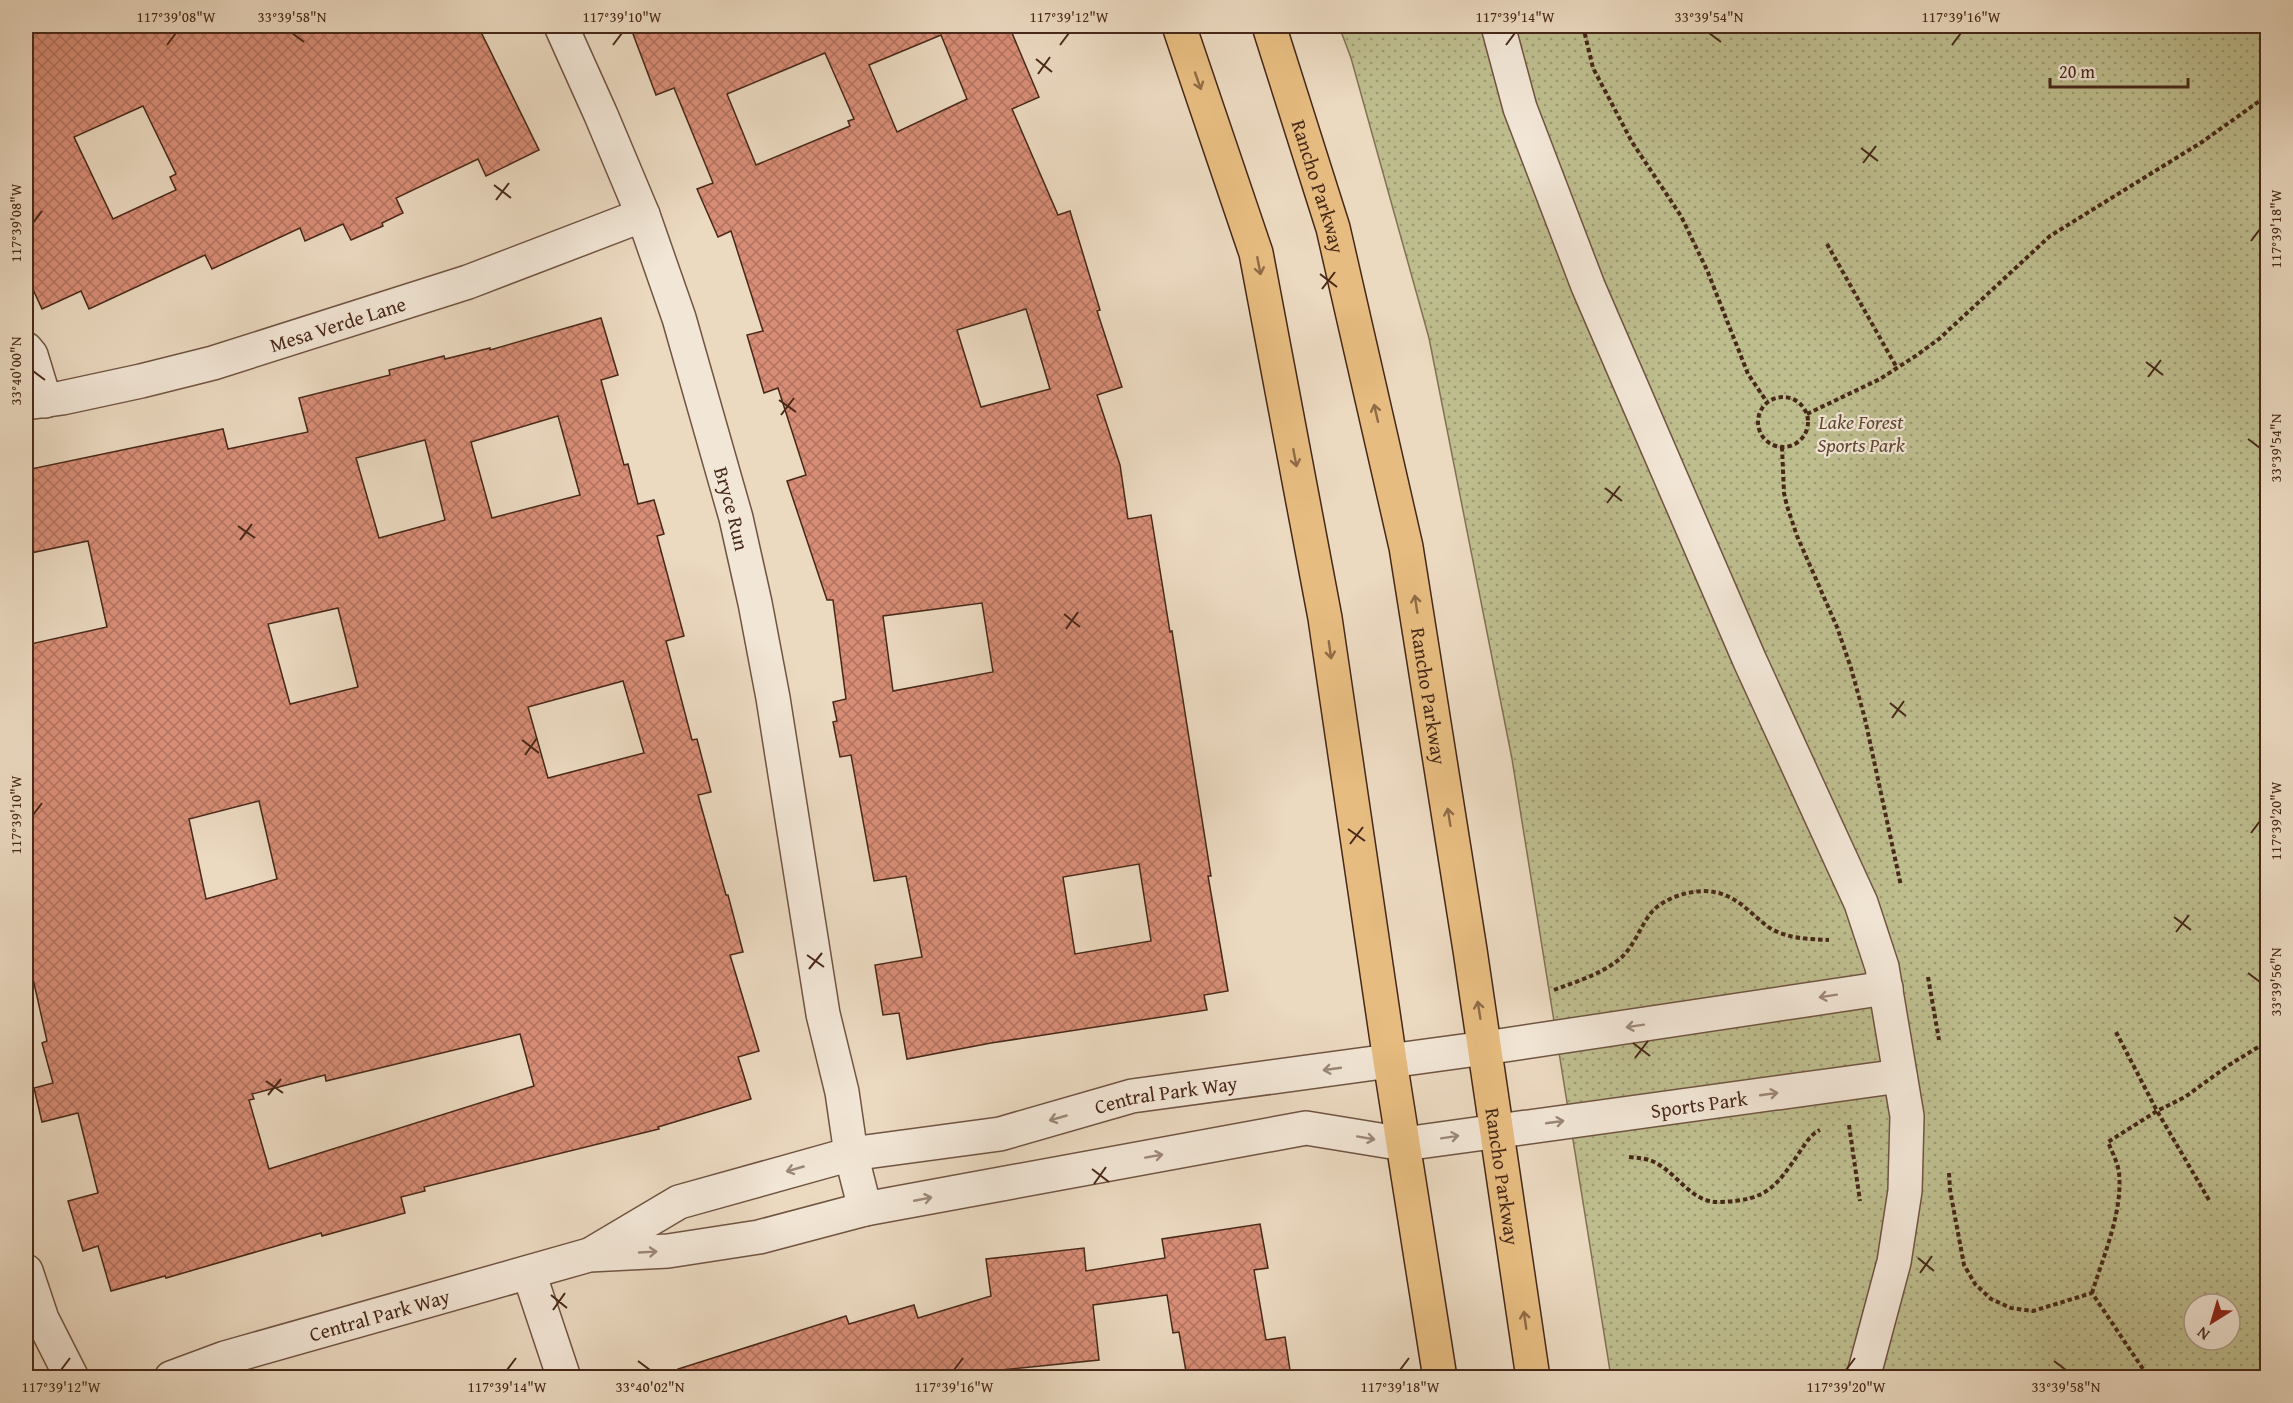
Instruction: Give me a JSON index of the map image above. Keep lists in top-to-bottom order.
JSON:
{
  "streets": {
    "main road": ["Rancho Parkway"],
    "street": [
      "Mesa Verde Lane",
      "Bryce Run",
      "Central Park Way",
      "Sports Park"
    ]
  },
  "crossings": [
    ["Rancho Parkway", "Central Park Way"],
    ["Rancho Parkway", "Sports Park"],
    ["Mesa Verde Lane", "Bryce Run"],
    ["Bryce Run", "Central Park Way"],
    ["Central Park Way", "Sports Park"]
  ],
  "parks": ["Lake Forest Sports Park"],
  "scale_bar": "20 m",
  "north": "bottom left",
  "coordinates": [
    "117°39'08\"W",
    "33°39'58\"N",
    "117°39'10\"W",
    "117°39'12\"W",
    "117°39'14\"W",
    "33°39'54\"N",
    "117°39'16\"W",
    "117°39'18\"W",
    "33°40'00\"N",
    "117°39'20\"W",
    "33°39'56\"N",
    "33°40'02\"N"
  ]
}
